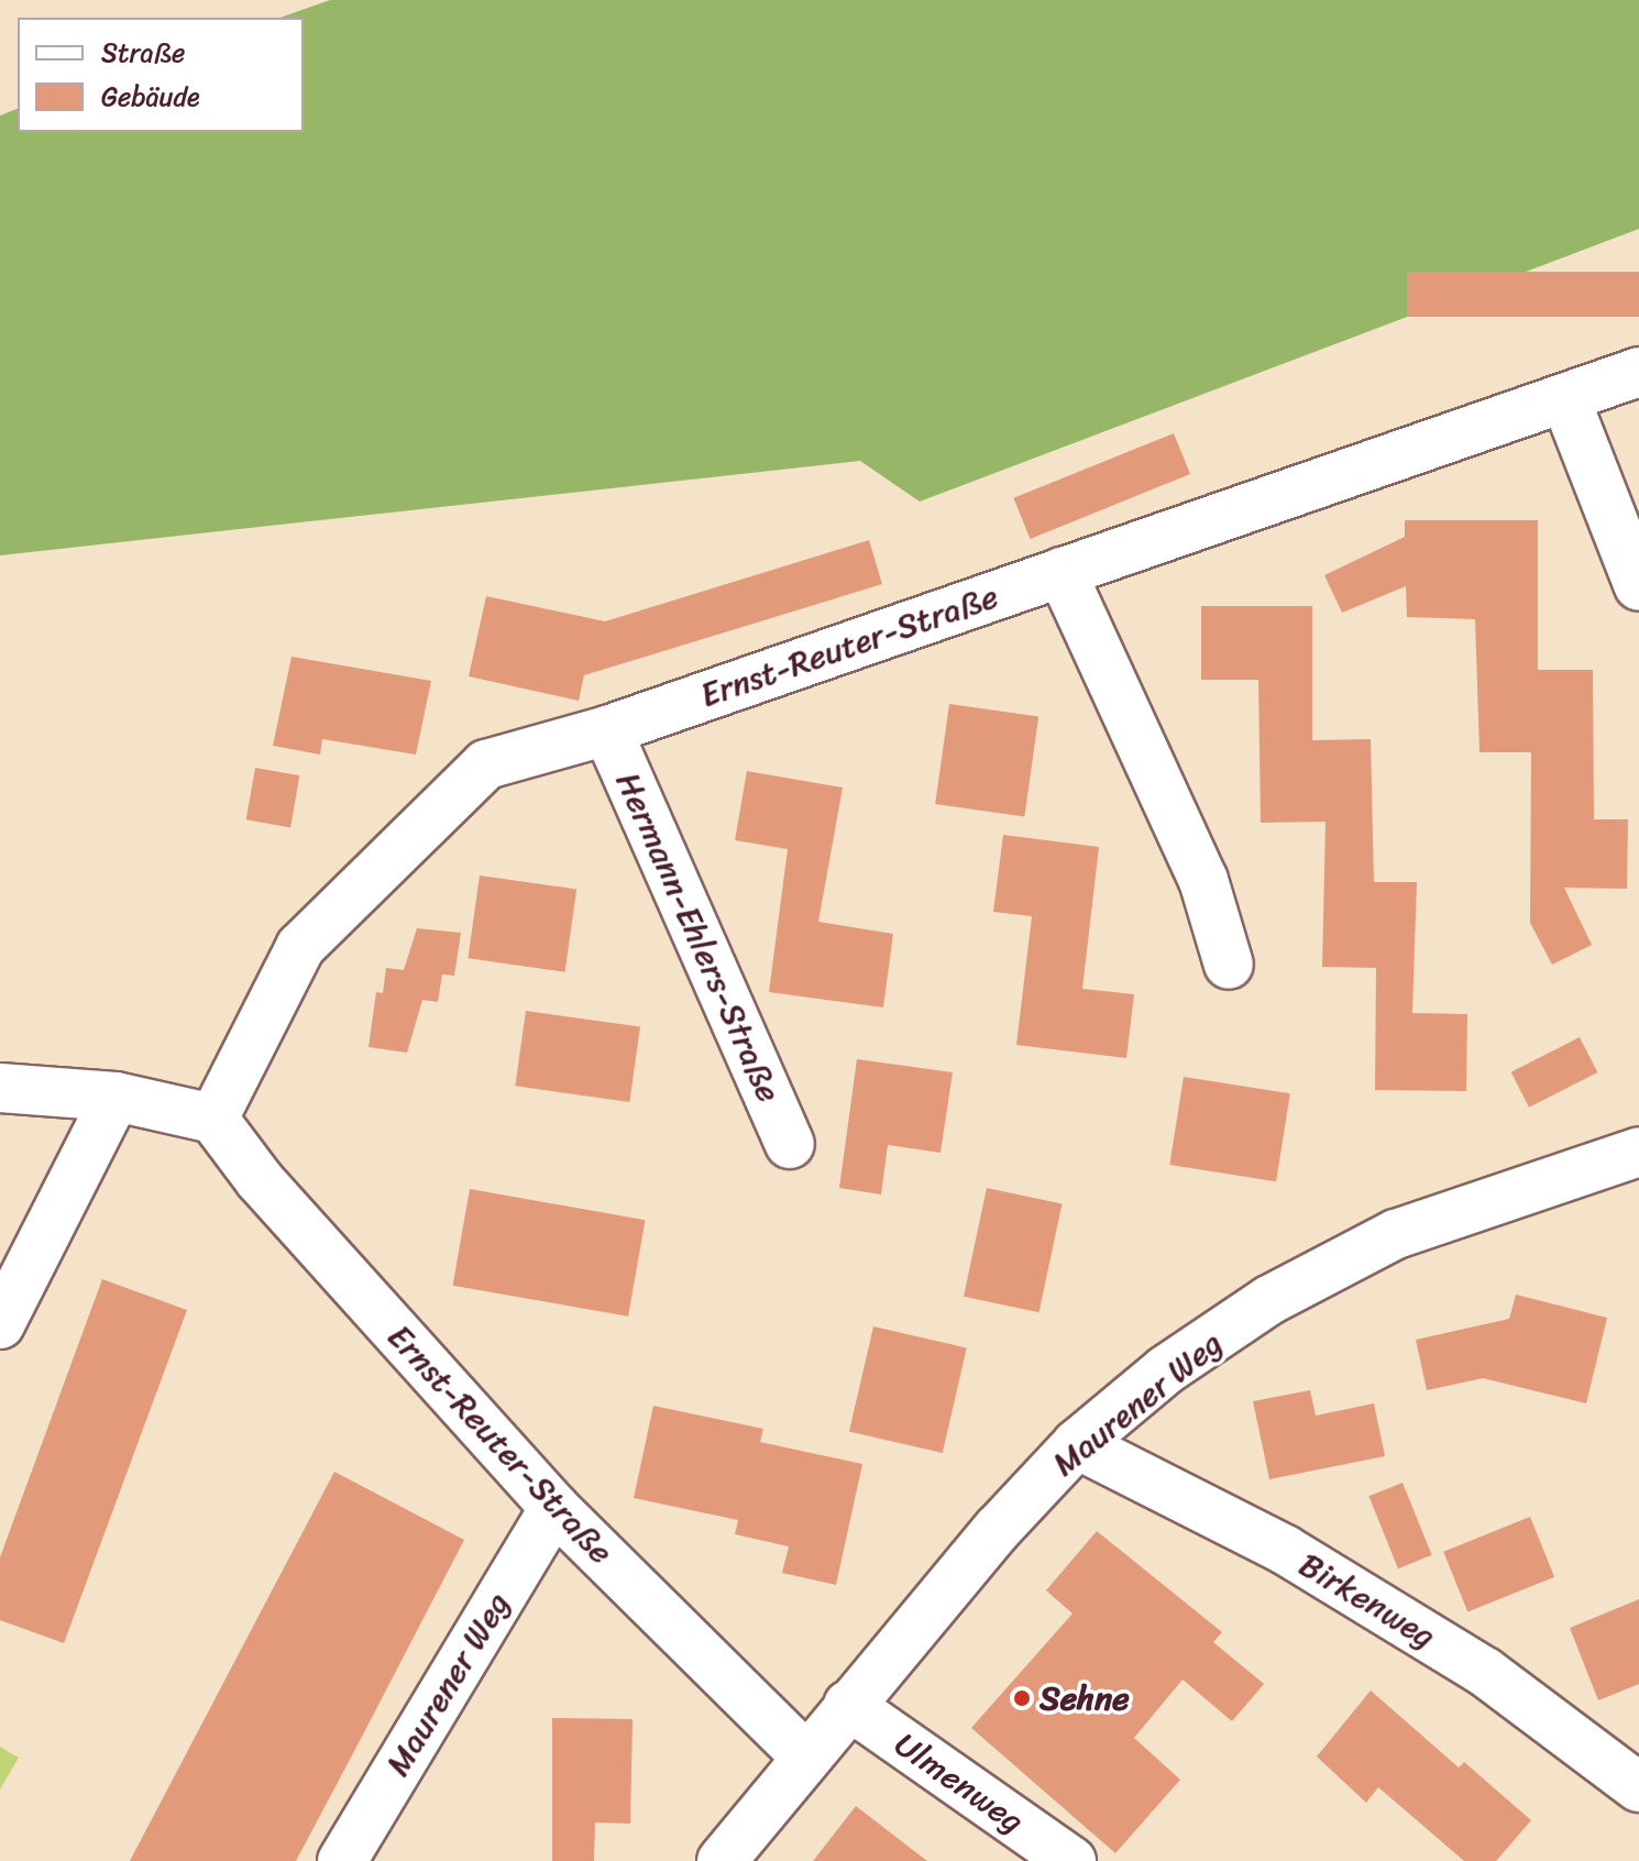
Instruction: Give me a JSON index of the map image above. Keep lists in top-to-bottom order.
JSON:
{
  "streets": {
    "street": [
      "Ernst-Reuter-Straße",
      "Hermann-Ehlers-Straße",
      "Maurener Weg",
      "Birkenweg",
      "Ulmenweg"
    ]
  },
  "crossings": [
    ["Ernst-Reuter-Straße", "Hermann-Ehlers-Straße"],
    ["Ernst-Reuter-Straße", "Maurener Weg"],
    ["Maurener Weg", "Birkenweg"],
    ["Maurener Weg", "Ulmenweg"]
  ],
  "places": ["Sehne"],
  "legend": ["Straße", "Gebäude"]
}
